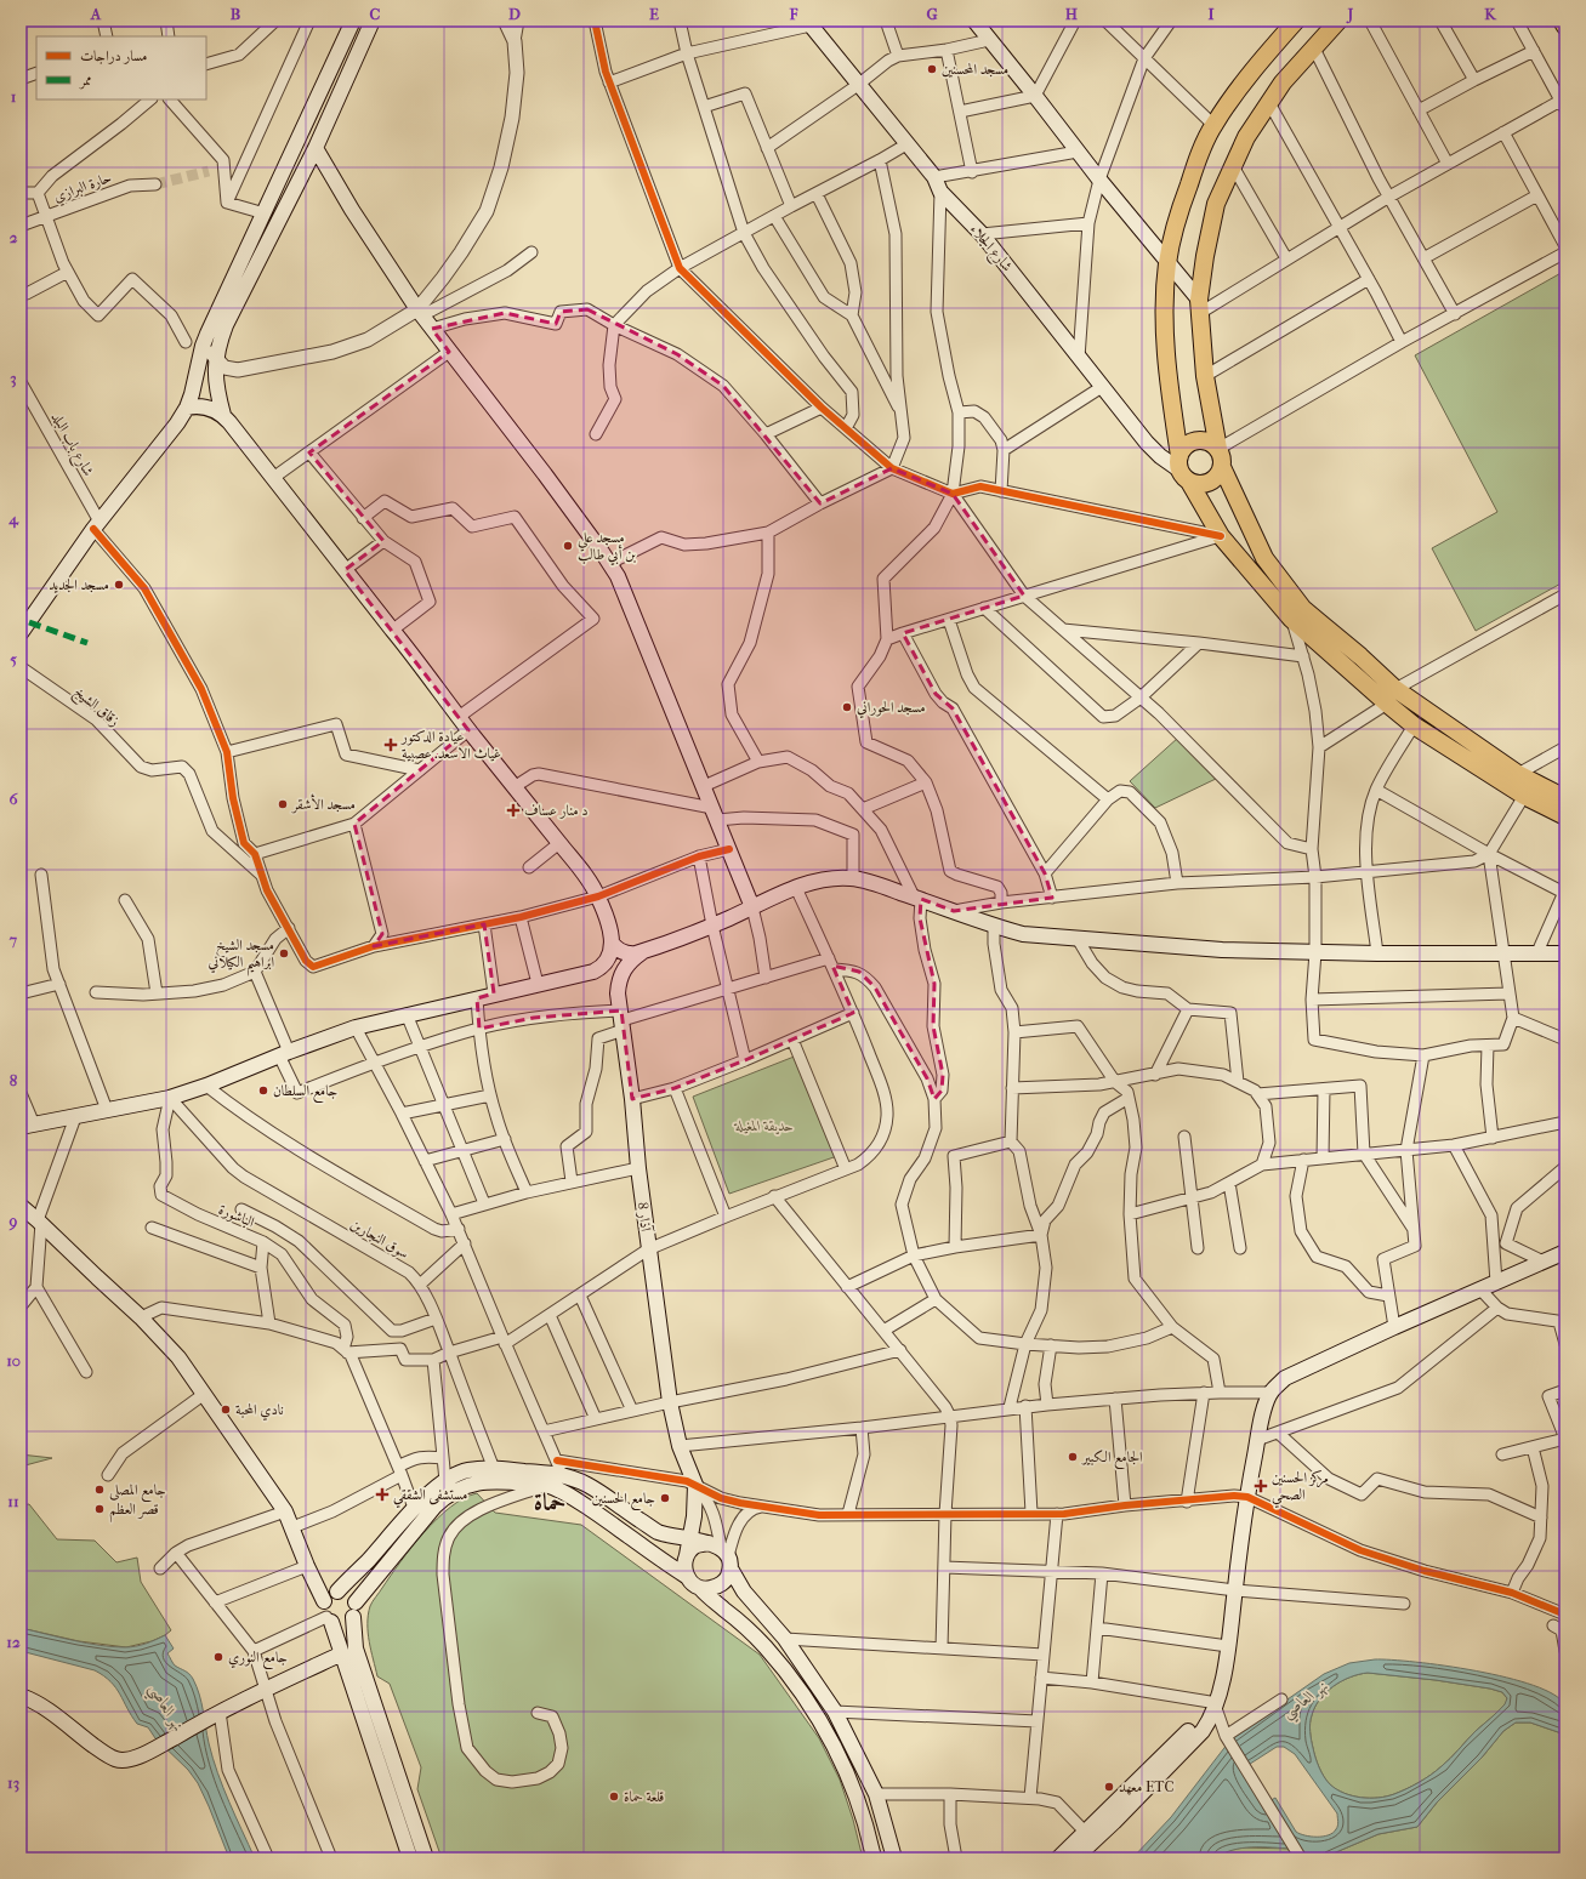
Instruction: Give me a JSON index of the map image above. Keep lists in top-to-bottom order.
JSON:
{
  "streets": {
    "main road": ["شارع الجلاء", "8 آذار"],
    "street": [
      "حارة البرازي",
      "شارع باب البلد",
      "زقاق الشيخ",
      "الباشورة",
      "سوق النجارين"
    ]
  },
  "crossings": [
    ["شارع باب البلد", "زقاق الشيخ"],
    ["الباشورة", "سوق النجارين"]
  ],
  "districts": ["حماة"],
  "water": ["نهر العاصي"],
  "parks": ["حديقة المغيلة"],
  "places": {
    "other": [
      "مسجد المحسنين",
      "مسجد علي بن أبي طالب",
      "مسجد الجديد",
      "مسجد الحوراني",
      "مسجد الأشقر",
      "مسجد الشيخ ابراهيم الكيلاني",
      "جامع السلطان",
      "نادي المحبة",
      "الجامع الكبير",
      "جامع المصلى",
      "جامع الحسنين",
      "قصر العظم",
      "جامع النوري",
      "معهد ETC",
      "قلعة حماة"
    ],
    "health": [
      "عيادة الدكتور غياث الاسعد. عصبية",
      "د منار عساف",
      "مركز الحسنين الصحي",
      "مستشفى الشققي"
    ]
  },
  "legend": ["مسار دراجات", "ممر"],
  "grid": {
    "columns": [
      "A",
      "B",
      "C",
      "D",
      "E",
      "F",
      "G",
      "H",
      "I",
      "J",
      "K"
    ],
    "rows": [
      "1",
      "2",
      "3",
      "4",
      "5",
      "6",
      "7",
      "8",
      "9",
      "10",
      "11",
      "12",
      "13"
    ]
  }
}
